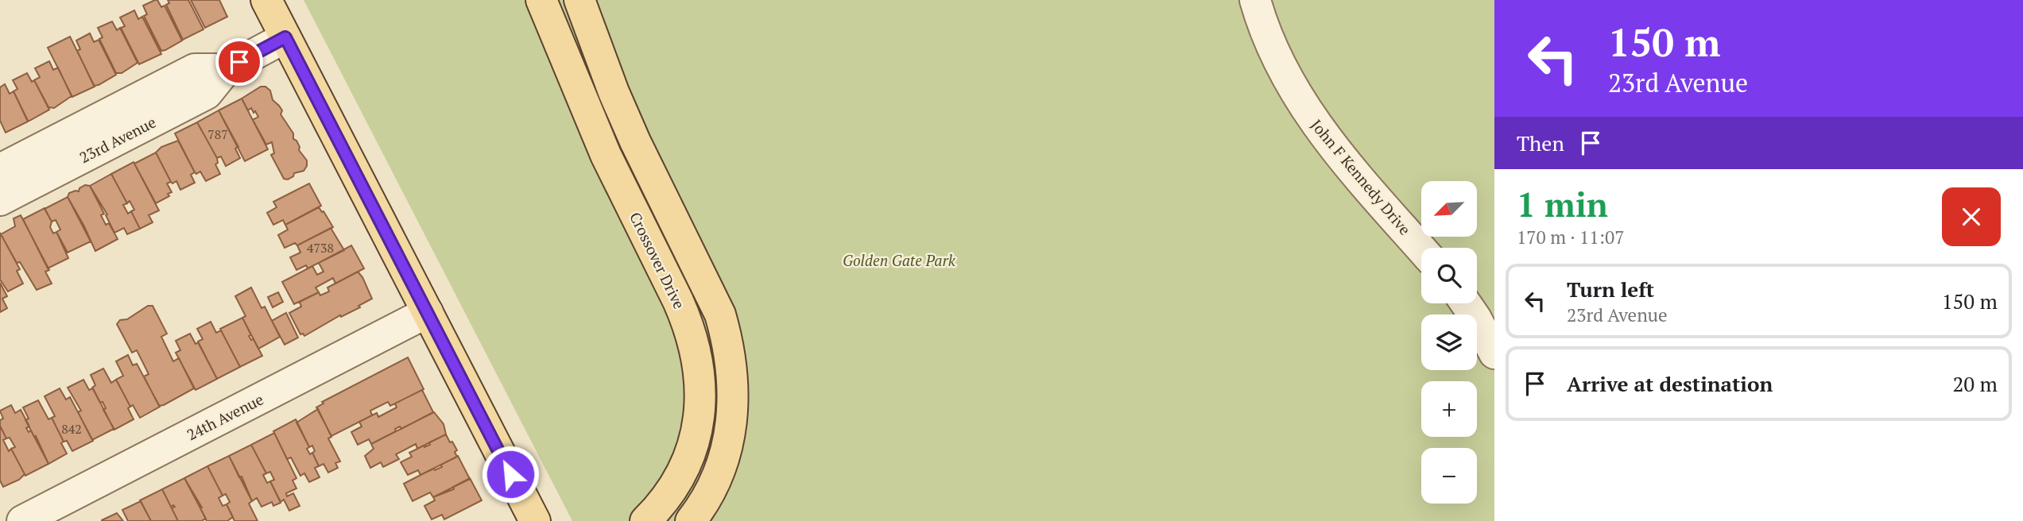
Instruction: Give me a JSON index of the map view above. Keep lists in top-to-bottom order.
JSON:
{
  "streets": {
    "main road": ["Crossover Drive"],
    "street": ["23rd Avenue", "John F Kennedy Drive", "24th Avenue"]
  },
  "parks": ["Golden Gate Park"],
  "house_numbers": ["787", "4738", "842"],
  "north": "bottom left",
  "page": {
    "turn": ["150 m", "23rd Avenue"],
    "then": "Then",
    "heading": ["1 min", "170 m · 11:07"],
    "map_buttons": ["+", "−"],
    "list": [
      {
        "name": "Turn left",
        "note": "23rd Avenue",
        "value": "150 m"
      },
      {
        "name": "Arrive at destination",
        "value": "20 m"
      }
    ]
  }
}
